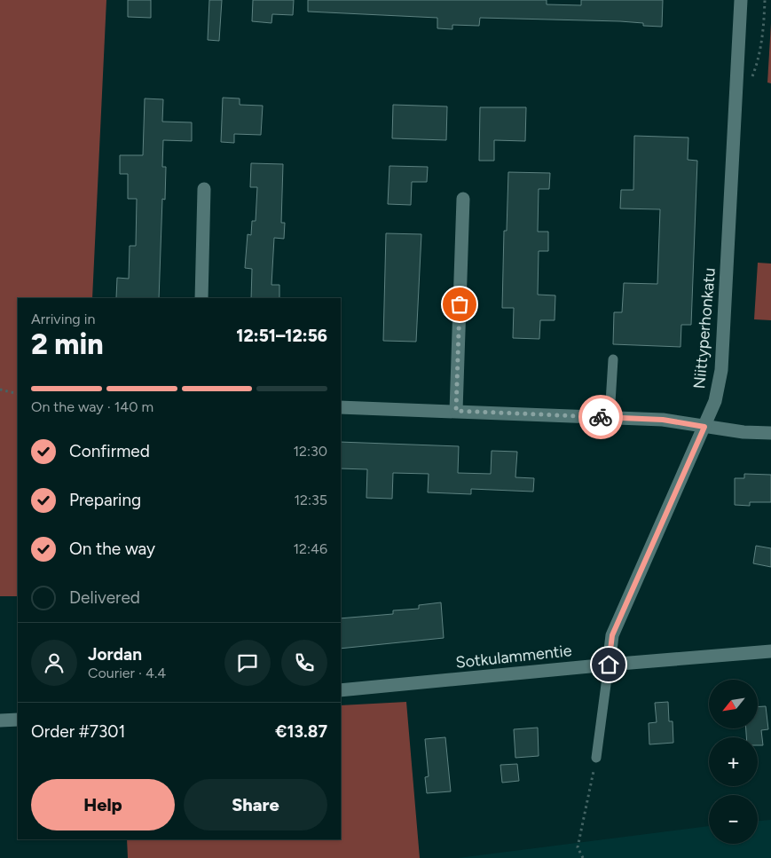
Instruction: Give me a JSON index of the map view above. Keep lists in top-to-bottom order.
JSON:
{
  "streets": {
    "street": ["Niittyperhonkatu", "Sotkulammentie"]
  },
  "crossings": [
    ["Niittyperhonkatu", "Sotkulammentie"]
  ],
  "north": "bottom left",
  "page": {
    "heading": ["2 min", "Arriving in", "12:51–12:56"],
    "panel": [
      "Jordan",
      "Courier · 4.4",
      "Order #7301",
      "€13.87"
    ],
    "bar": "On the way · 140 m",
    "list": [
      ["Confirmed", "12:30"],
      ["Preparing", "12:35"],
      ["On the way", "12:46"],
      "Delivered"
    ],
    "map_buttons": ["+", "−"],
    "buttons": ["Help", "Share"]
  }
}
